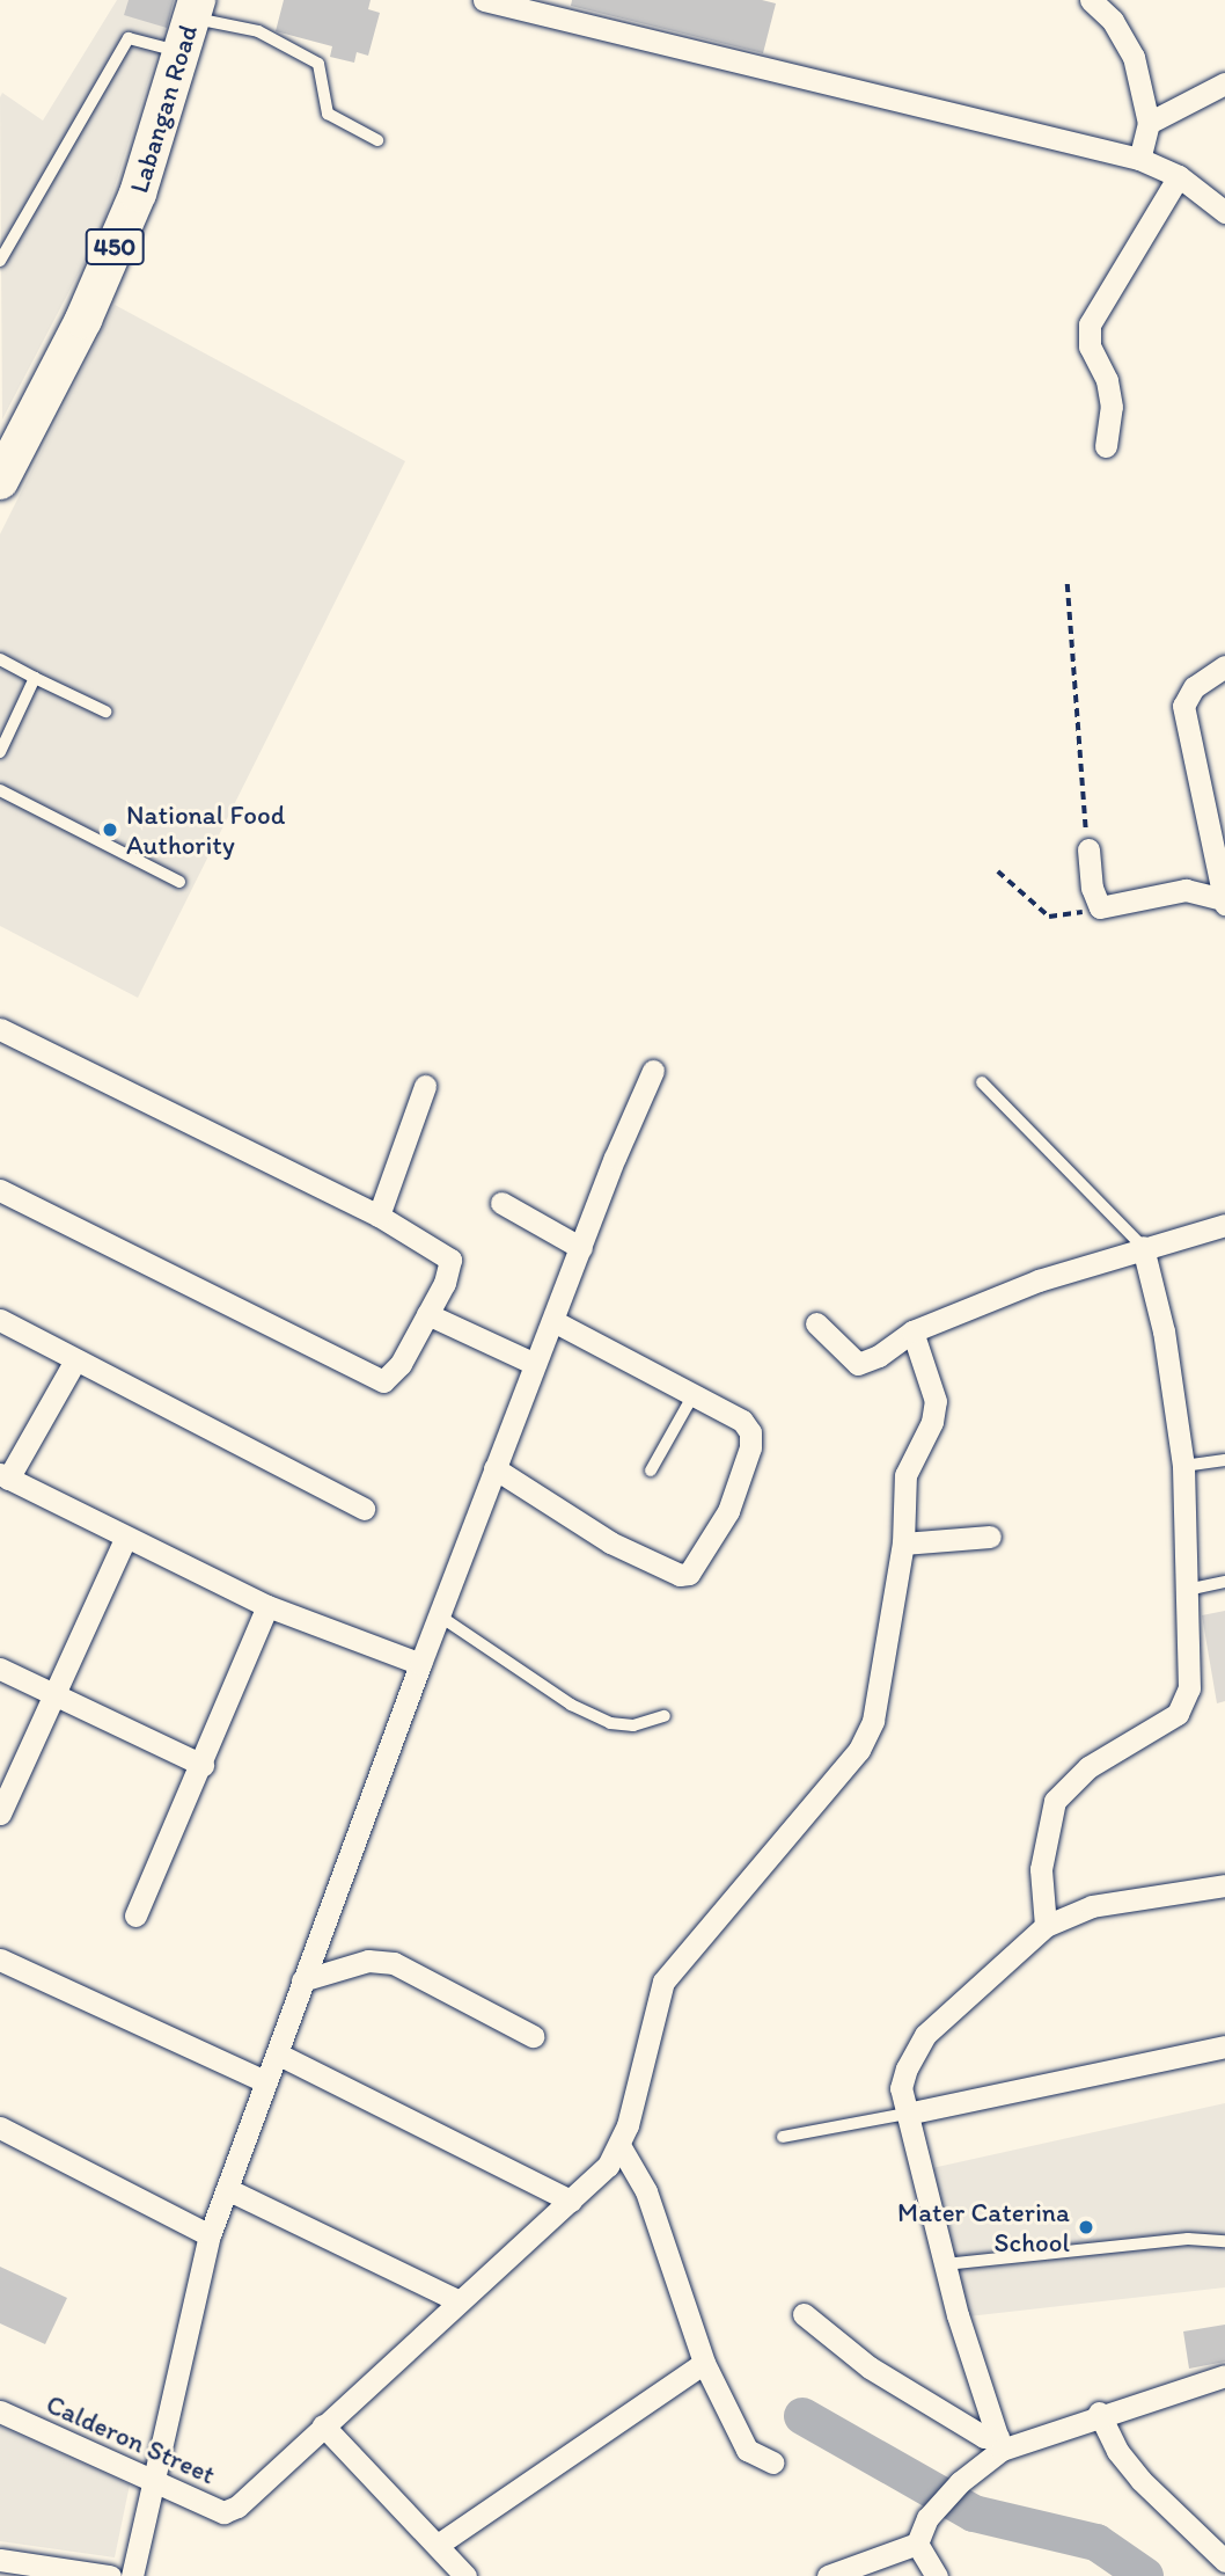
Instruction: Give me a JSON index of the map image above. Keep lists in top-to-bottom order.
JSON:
{
  "streets": {
    "main road": ["Labangan Road", "450"],
    "street": ["Calderon Street"]
  },
  "places": ["National Food Authority", "Mater Caterina School"]
}
